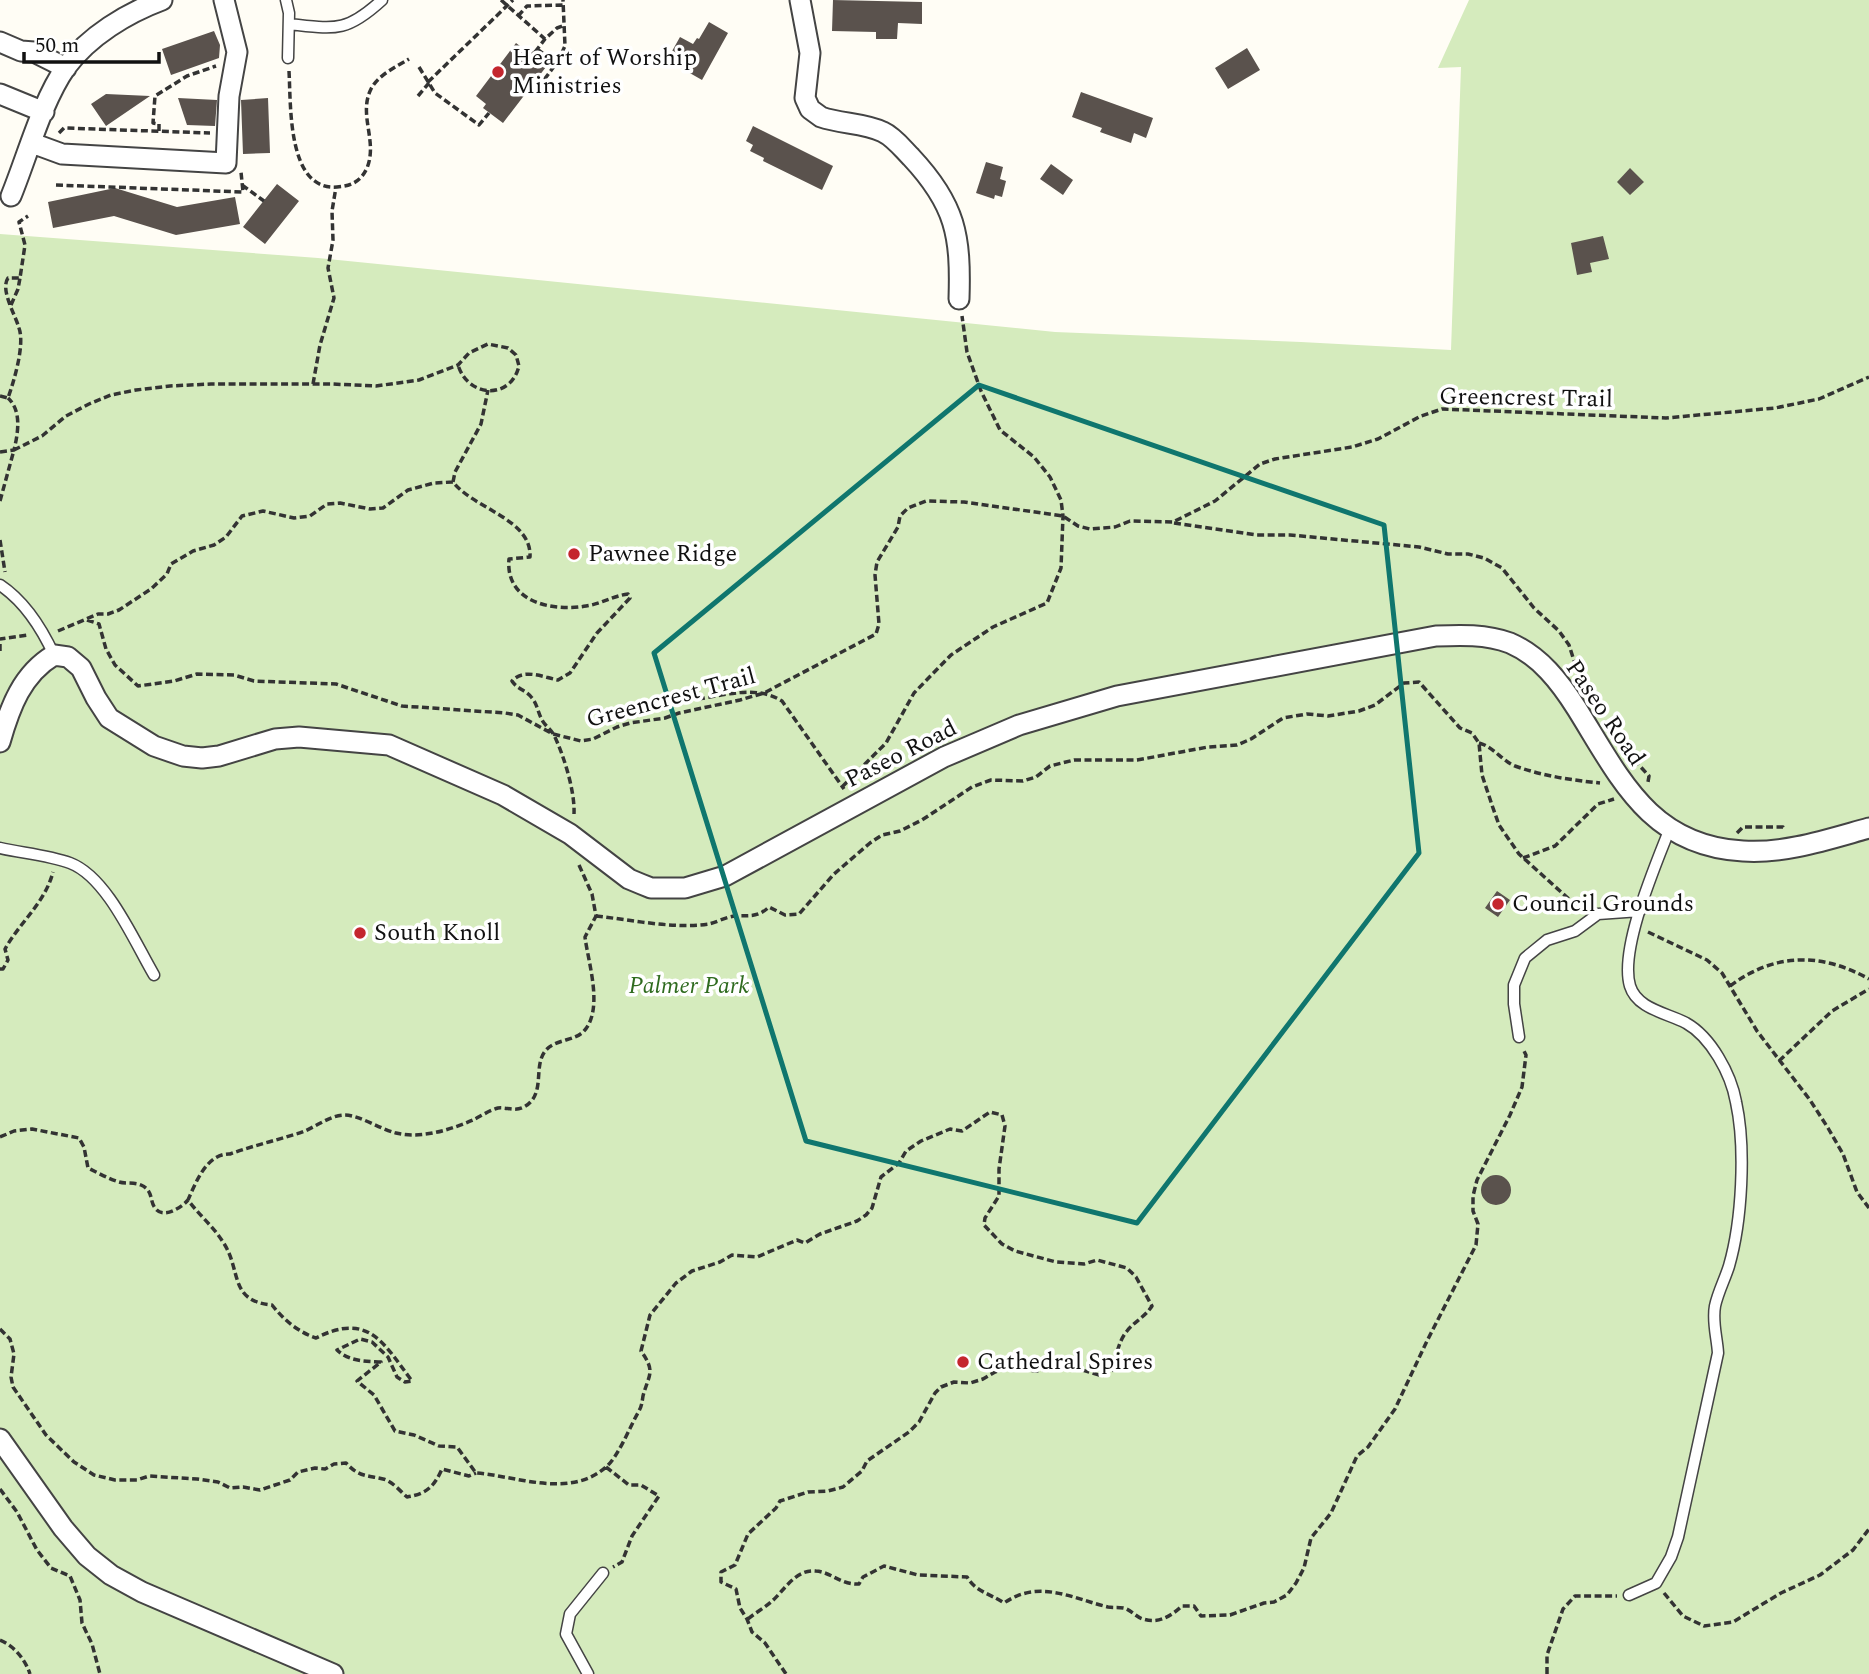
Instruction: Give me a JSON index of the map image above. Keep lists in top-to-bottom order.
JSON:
{
  "streets": {
    "street": ["Paseo Road"],
    "path": ["Greencrest Trail"]
  },
  "parks": ["Palmer Park"],
  "places": [
    "Heart of Worship Ministries",
    "Pawnee Ridge",
    "Council Grounds",
    "South Knoll",
    "Cathedral Spires"
  ],
  "scale_bar": "50 m"
}
